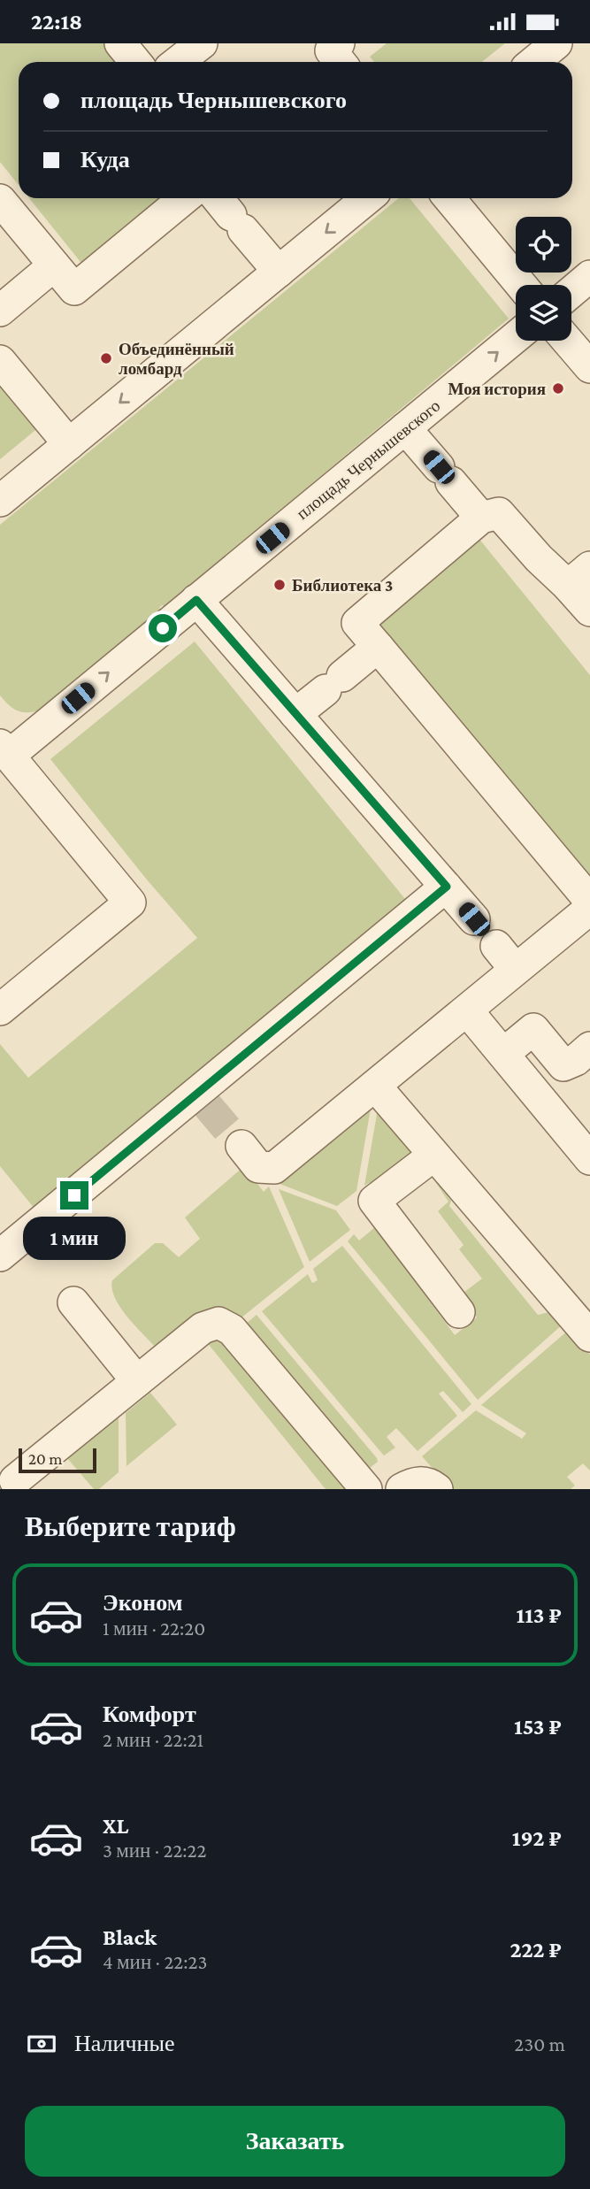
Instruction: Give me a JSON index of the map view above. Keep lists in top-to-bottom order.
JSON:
{
  "streets": {
    "street": ["площадь Чернышевского"]
  },
  "places": ["Объединённый ломбард", "Моя история", "Библиотека 3"],
  "scale_bar": "20 m",
  "page": {
    "status": "22:18",
    "banner": ["площадь Чернышевского", "Куда"],
    "bubble": "1 мин",
    "scale": "20 m",
    "heading": "Выберите тариф",
    "list": [
      {
        "name": "Эконом",
        "note": "1 мин · 22:20",
        "value": "113 ₽"
      },
      {
        "name": "Комфорт",
        "note": "2 мин · 22:21",
        "value": "153 ₽"
      },
      {
        "name": "XL",
        "note": "3 мин · 22:22",
        "value": "192 ₽"
      },
      {
        "name": "Black",
        "note": "4 мин · 22:23",
        "value": "222 ₽"
      }
    ],
    "pay": ["Наличные", "230 m"],
    "buttons": "Заказать"
  }
}
